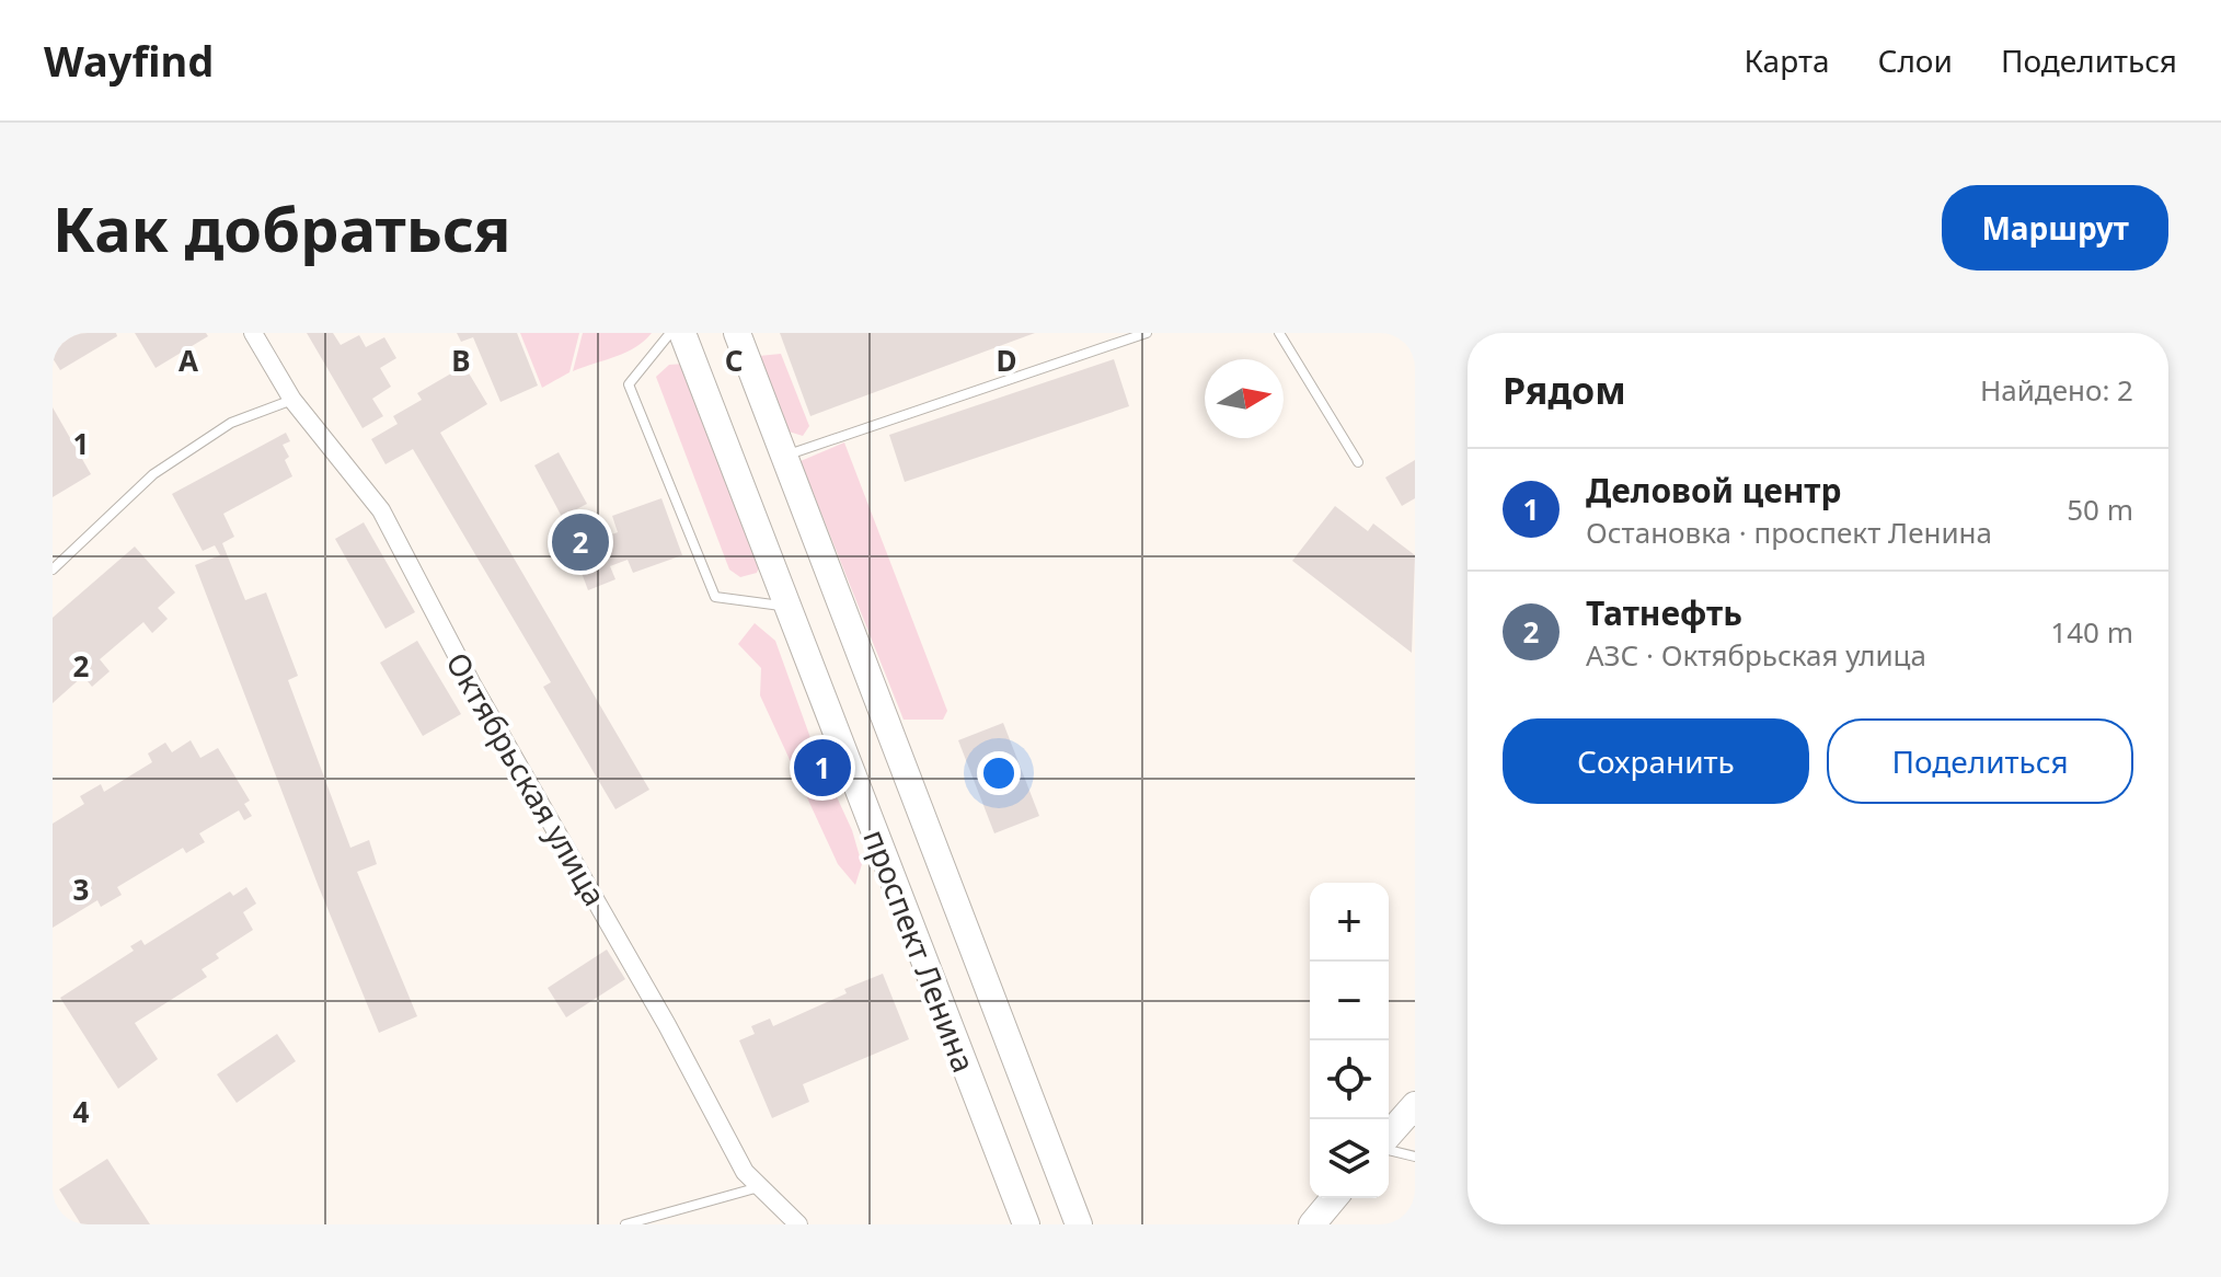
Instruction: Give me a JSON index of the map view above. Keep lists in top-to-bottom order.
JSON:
{
  "streets": {
    "main road": ["проспект Ленина"],
    "street": ["Октябрьская улица"]
  },
  "north": "right",
  "page": {
    "header": "Wayfind",
    "nav": ["Карта", "Слои", "Поделиться"],
    "buttons": [
      "Маршрут",
      ["Сохранить", "Поделиться"]
    ],
    "title": "Как добраться",
    "heading": ["Рядом", "Найдено: 2"],
    "list": [
      {
        "mark": "1",
        "name": "Деловой центр",
        "note": "Остановка · проспект Ленина",
        "value": "50 m"
      },
      {
        "mark": "2",
        "name": "Татнефть",
        "note": "АЗС · Октябрьская улица",
        "value": "140 m"
      }
    ],
    "pins": ["2", "1"],
    "map_buttons": ["+", "−"]
  },
  "grid": {
    "columns": [
      "A",
      "B",
      "C",
      "D"
    ],
    "rows": [
      "1",
      "2",
      "3",
      "4"
    ]
  }
}
